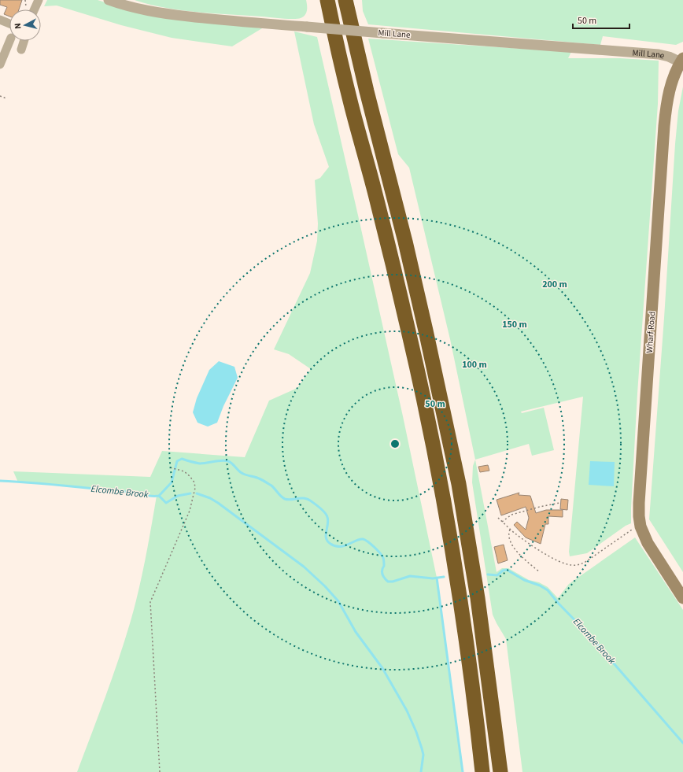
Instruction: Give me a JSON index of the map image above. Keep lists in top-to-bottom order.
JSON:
{
  "streets": {
    "main road": ["Wharf Road"],
    "street": ["Mill Lane"]
  },
  "crossings": [
    ["Mill Lane", "Wharf Road"]
  ],
  "water": ["Elcombe Brook"],
  "scale_bar": "50 m",
  "north": "left",
  "rings": [
    "200 m",
    "150 m",
    "100 m",
    "50 m"
  ]
}
